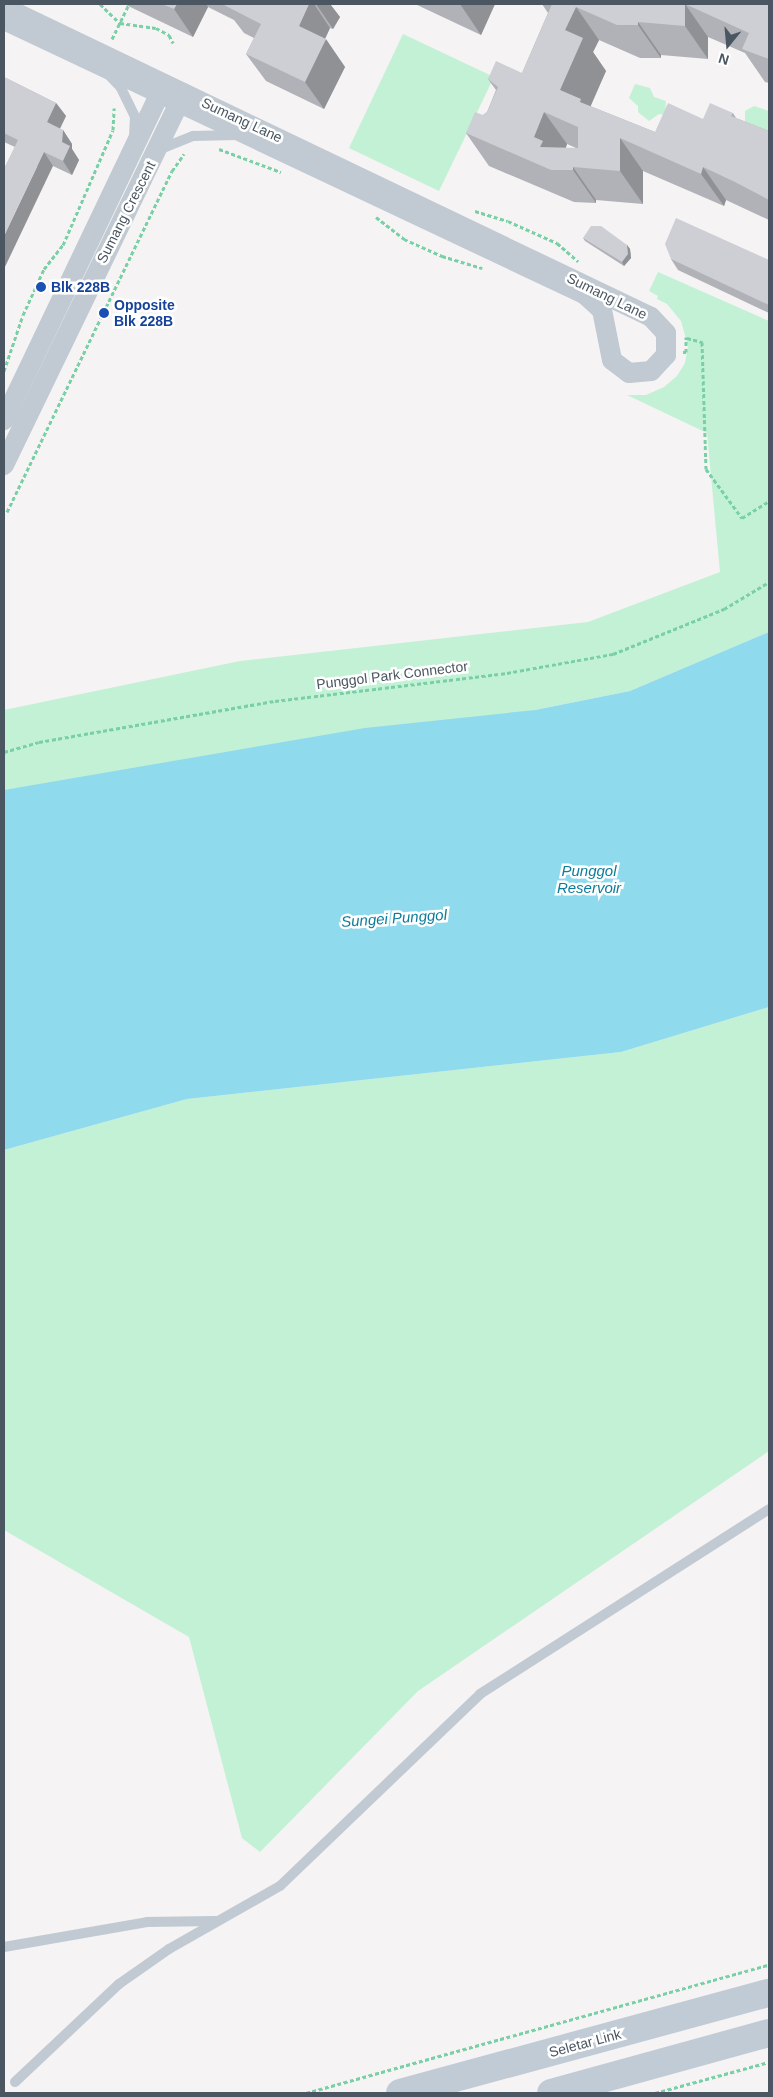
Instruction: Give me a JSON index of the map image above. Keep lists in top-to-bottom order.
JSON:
{
  "streets": {
    "main road": ["Seletar Link"],
    "street": ["Sumang Lane", "Sumang Crescent"],
    "path": ["Punggol Park Connector"]
  },
  "crossings": [
    ["Sumang Lane", "Sumang Crescent"]
  ],
  "water": ["Punggol Reservoir", "Sungei Punggol"],
  "places": ["Blk 228B", "Opposite Blk 228B"],
  "north": "bottom"
}
